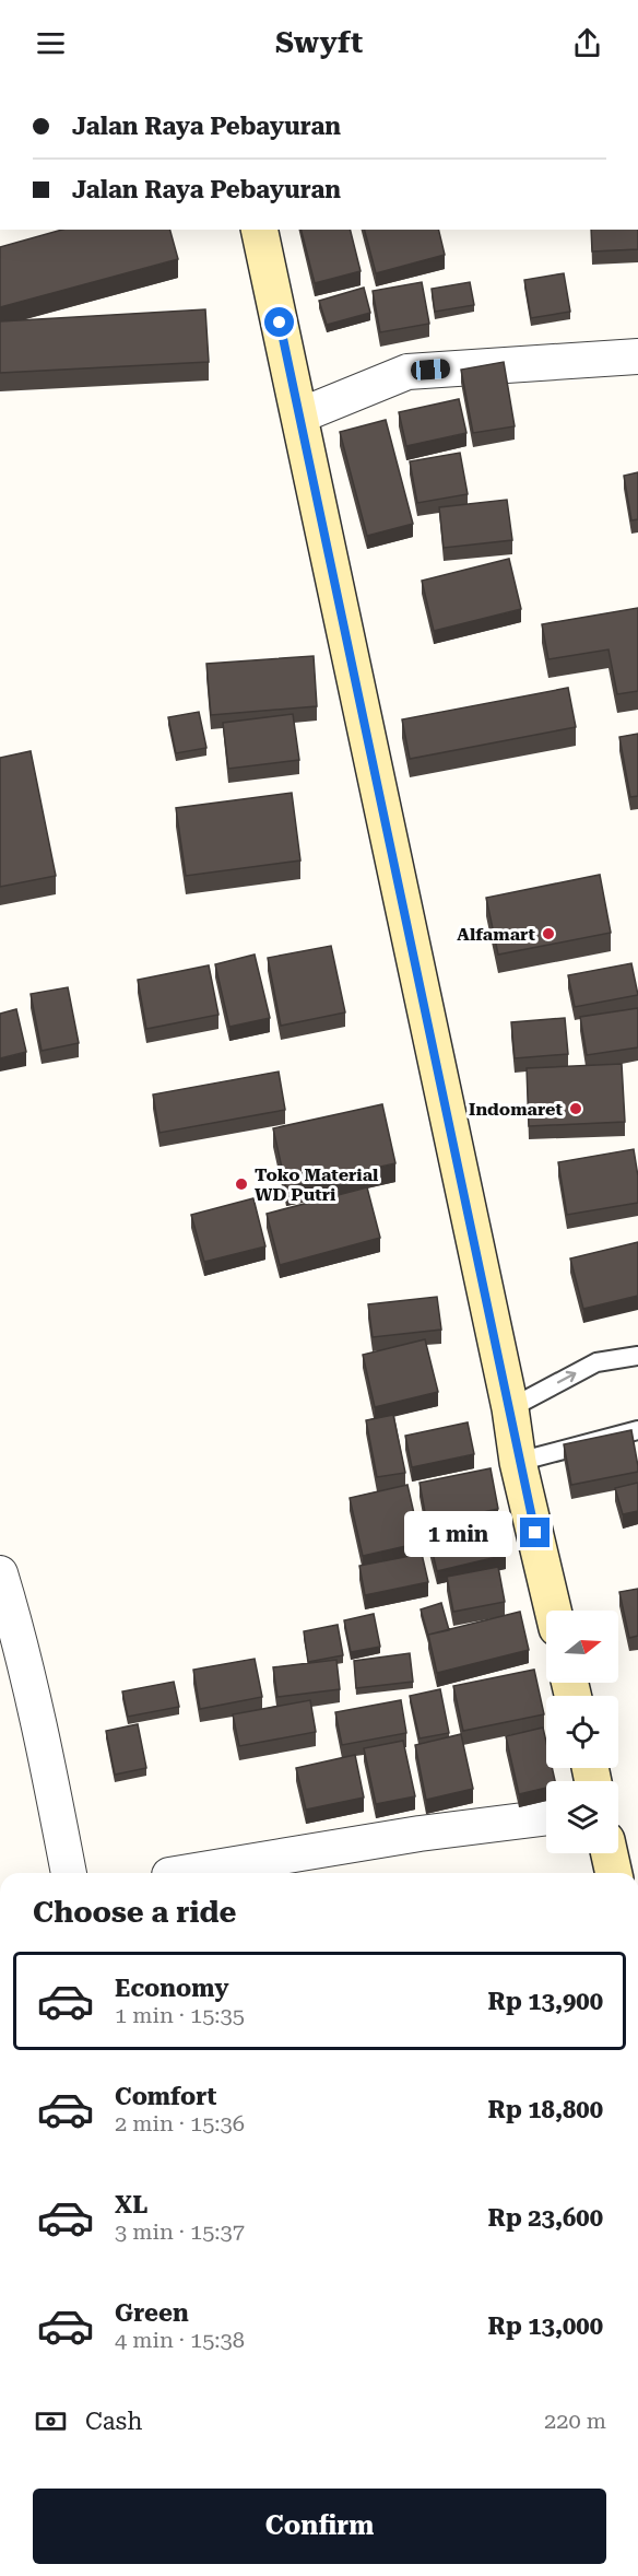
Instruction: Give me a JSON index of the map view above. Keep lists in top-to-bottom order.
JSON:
{
  "places": ["Alfamart", "Indomaret", "Toko Material WD Putri"],
  "north": "right",
  "page": {
    "header": "Swyft",
    "banner": ["Jalan Raya Pebayuran", "Jalan Raya Pebayuran"],
    "bubble": "1 min",
    "heading": "Choose a ride",
    "list": [
      {
        "name": "Economy",
        "note": "1 min · 15:35",
        "value": "Rp 13,900"
      },
      {
        "name": "Comfort",
        "note": "2 min · 15:36",
        "value": "Rp 18,800"
      },
      {
        "name": "XL",
        "note": "3 min · 15:37",
        "value": "Rp 23,600"
      },
      {
        "name": "Green",
        "note": "4 min · 15:38",
        "value": "Rp 13,000"
      }
    ],
    "pay": ["Cash", "220 m"],
    "buttons": "Confirm"
  }
}
